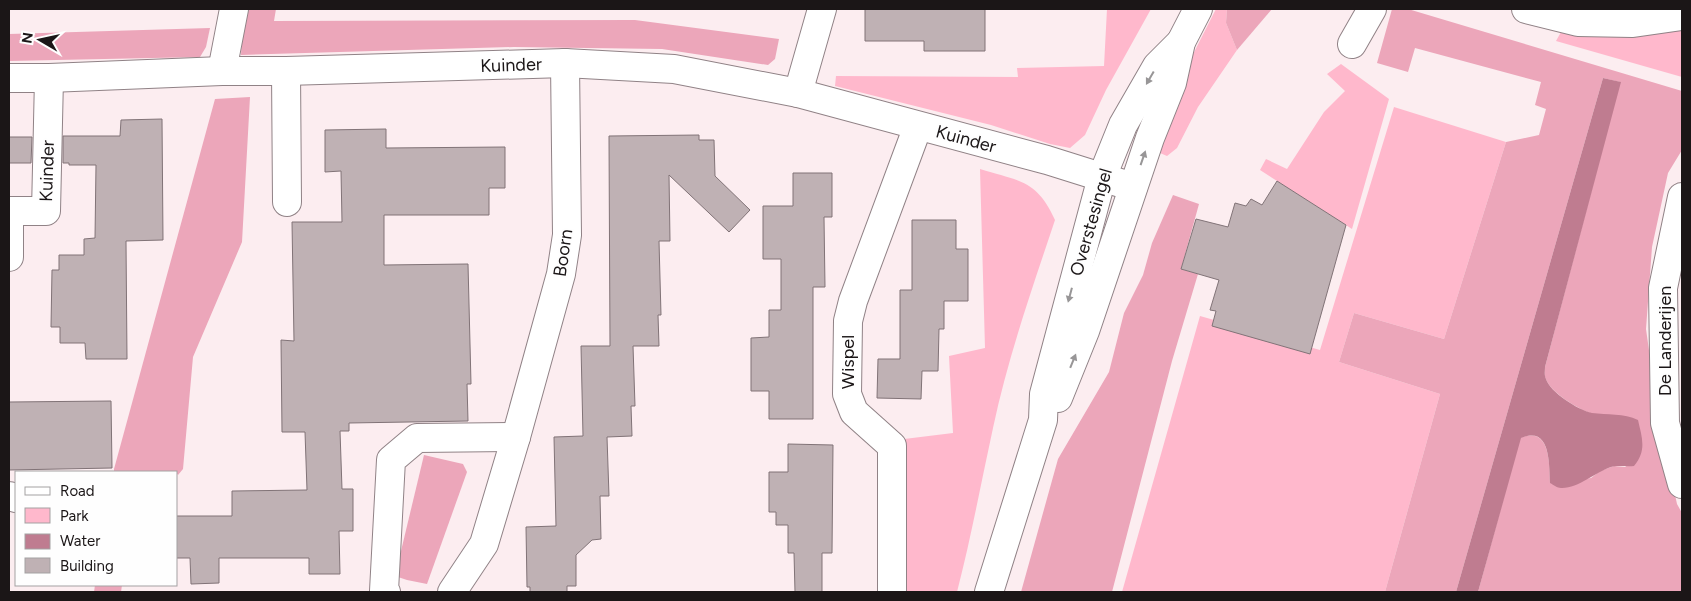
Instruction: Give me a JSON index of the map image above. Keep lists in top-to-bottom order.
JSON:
{
  "streets": {
    "street": [
      "Kuinder",
      "Overstesingel",
      "Boorn",
      "De Landerijen",
      "Wispel"
    ]
  },
  "crossings": [
    ["Kuinder", "Overstesingel"],
    ["Kuinder", "Boorn"],
    ["Kuinder", "Wispel"]
  ],
  "legend": [
    "Road",
    "Park",
    "Water",
    "Building"
  ],
  "north": "left"
}
